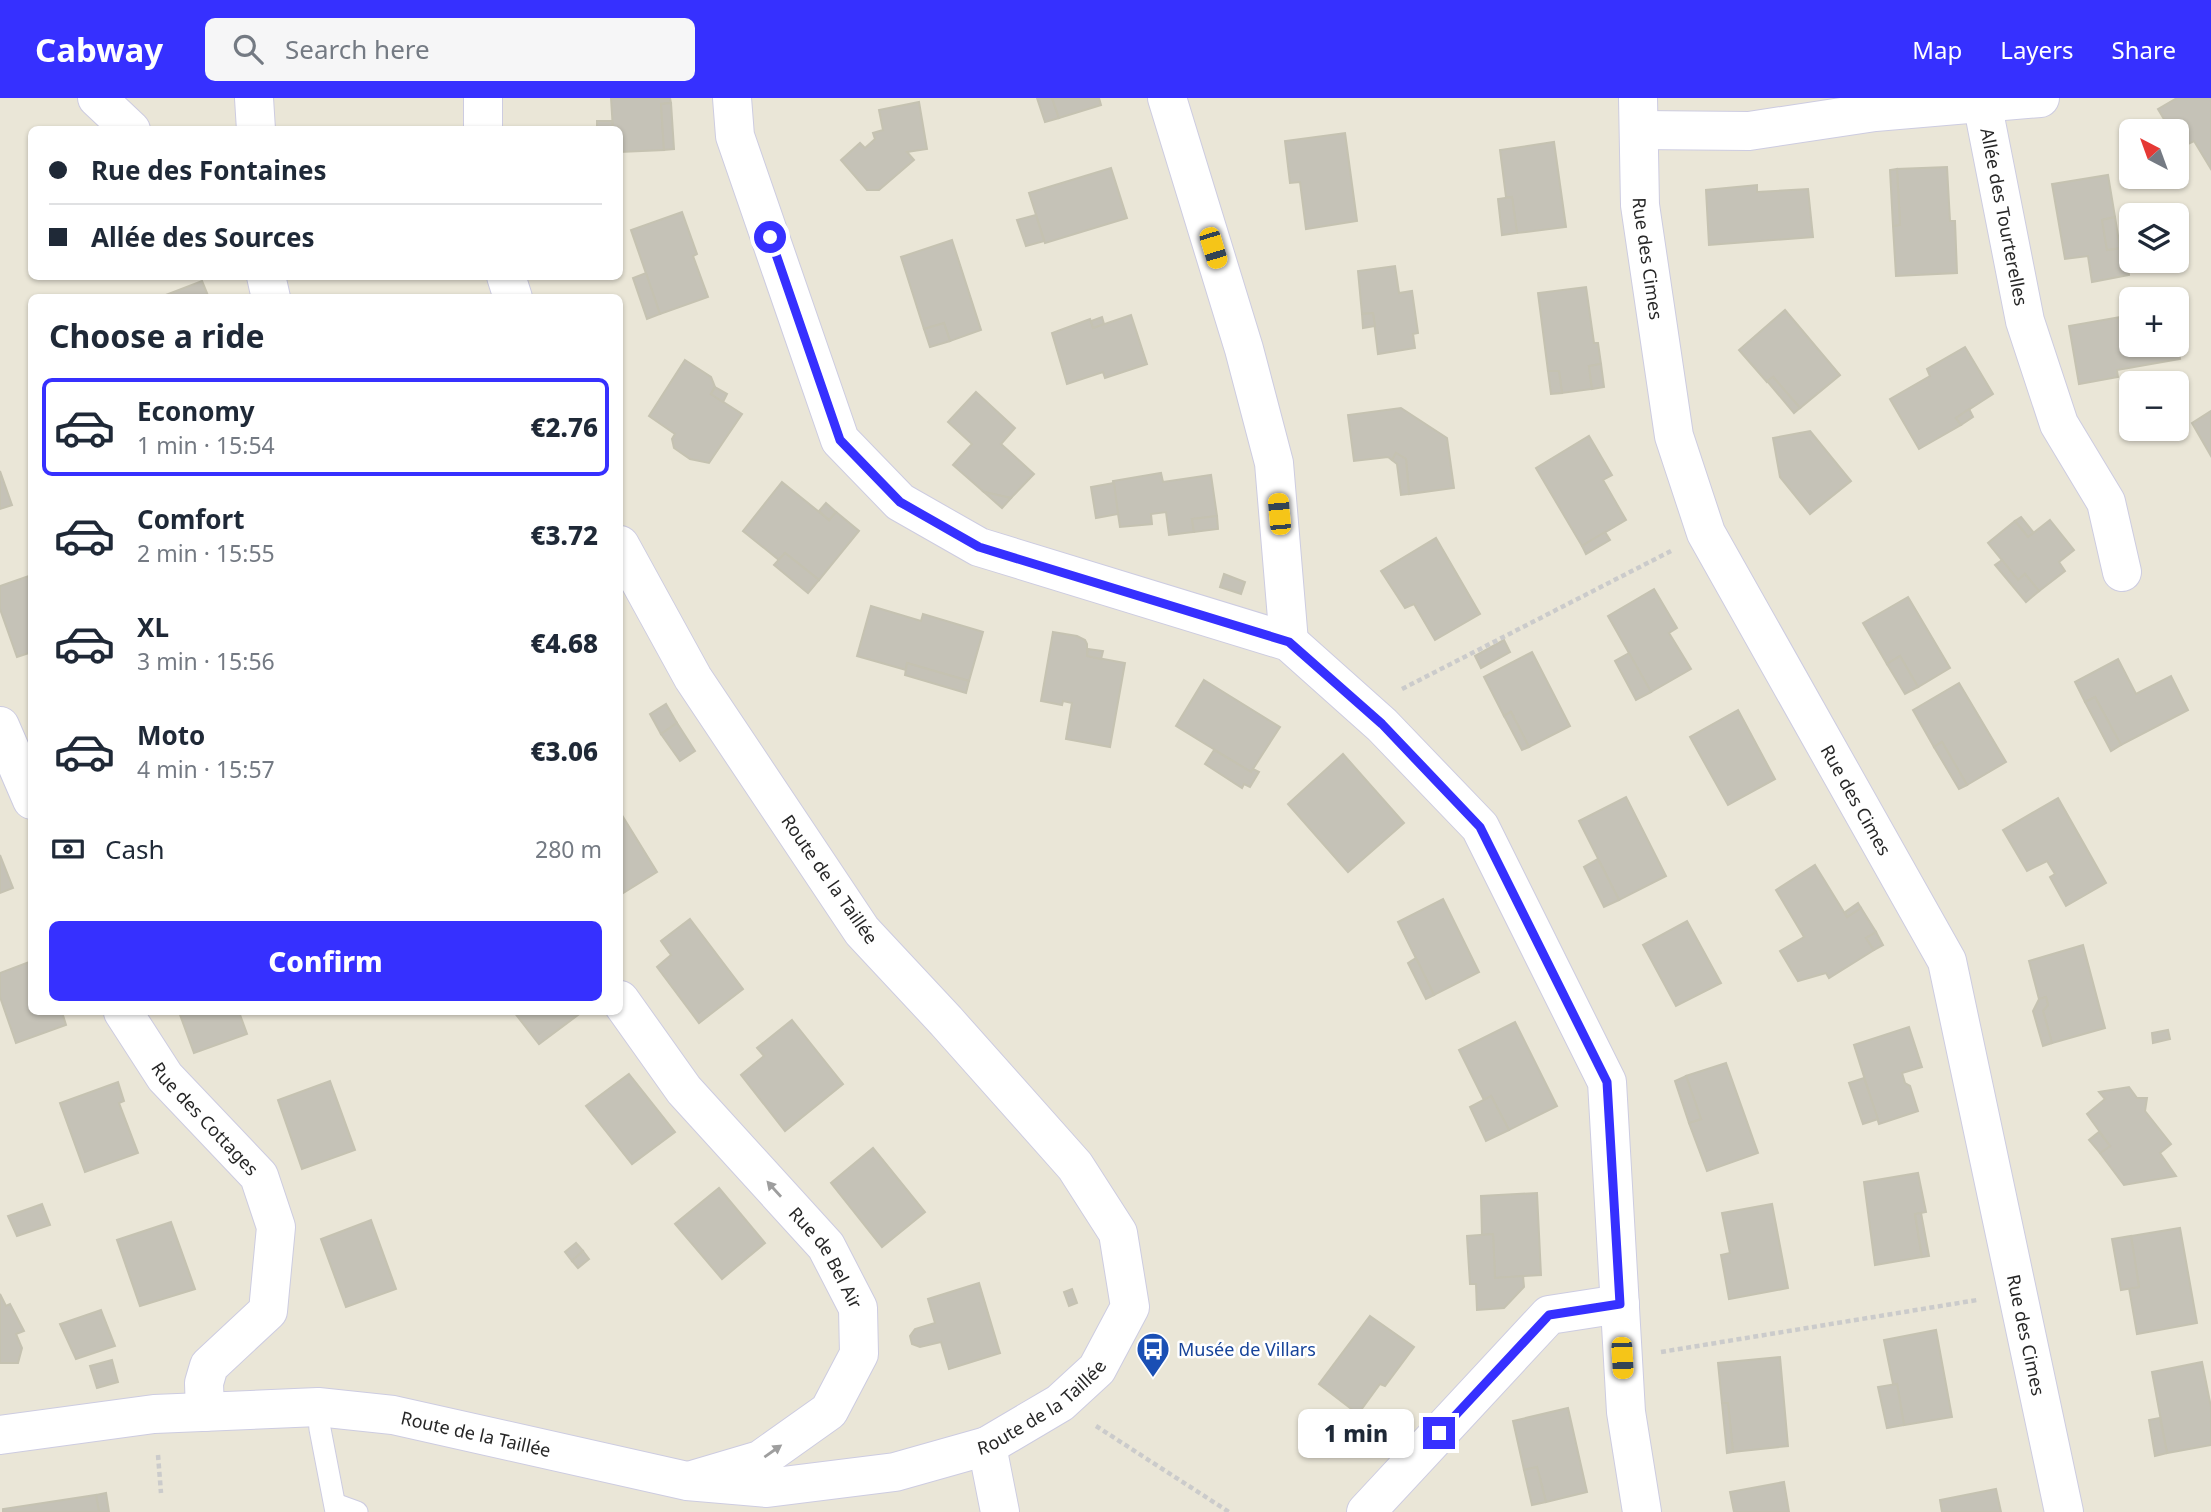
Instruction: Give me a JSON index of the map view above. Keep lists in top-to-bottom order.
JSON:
{
  "streets": {
    "street": [
      "Allée des Tourterelles",
      "Rue des Cimes",
      "Route de la Taillée",
      "Rue des Cottages",
      "Rue de Bel Air"
    ]
  },
  "crossings": [
    ["Route de la Taillée", "Rue des Cottages"],
    ["Route de la Taillée", "Rue de Bel Air"]
  ],
  "places": {
    "bus stop": ["Musée de Villars"]
  },
  "north": "top left",
  "page": {
    "header": "Cabway",
    "search": "Search here",
    "nav": ["Map", "Layers", "Share"],
    "map_buttons": ["+", "−"],
    "banner": ["Rue des Fontaines", "Allée des Sources"],
    "heading": "Choose a ride",
    "list": [
      {
        "name": "Economy",
        "note": "1 min · 15:54",
        "value": "€2.76"
      },
      {
        "name": "Comfort",
        "note": "2 min · 15:55",
        "value": "€3.72"
      },
      {
        "name": "XL",
        "note": "3 min · 15:56",
        "value": "€4.68"
      },
      {
        "name": "Moto",
        "note": "4 min · 15:57",
        "value": "€3.06"
      }
    ],
    "pay": ["Cash", "280 m"],
    "buttons": "Confirm",
    "bubble": "1 min"
  }
}
